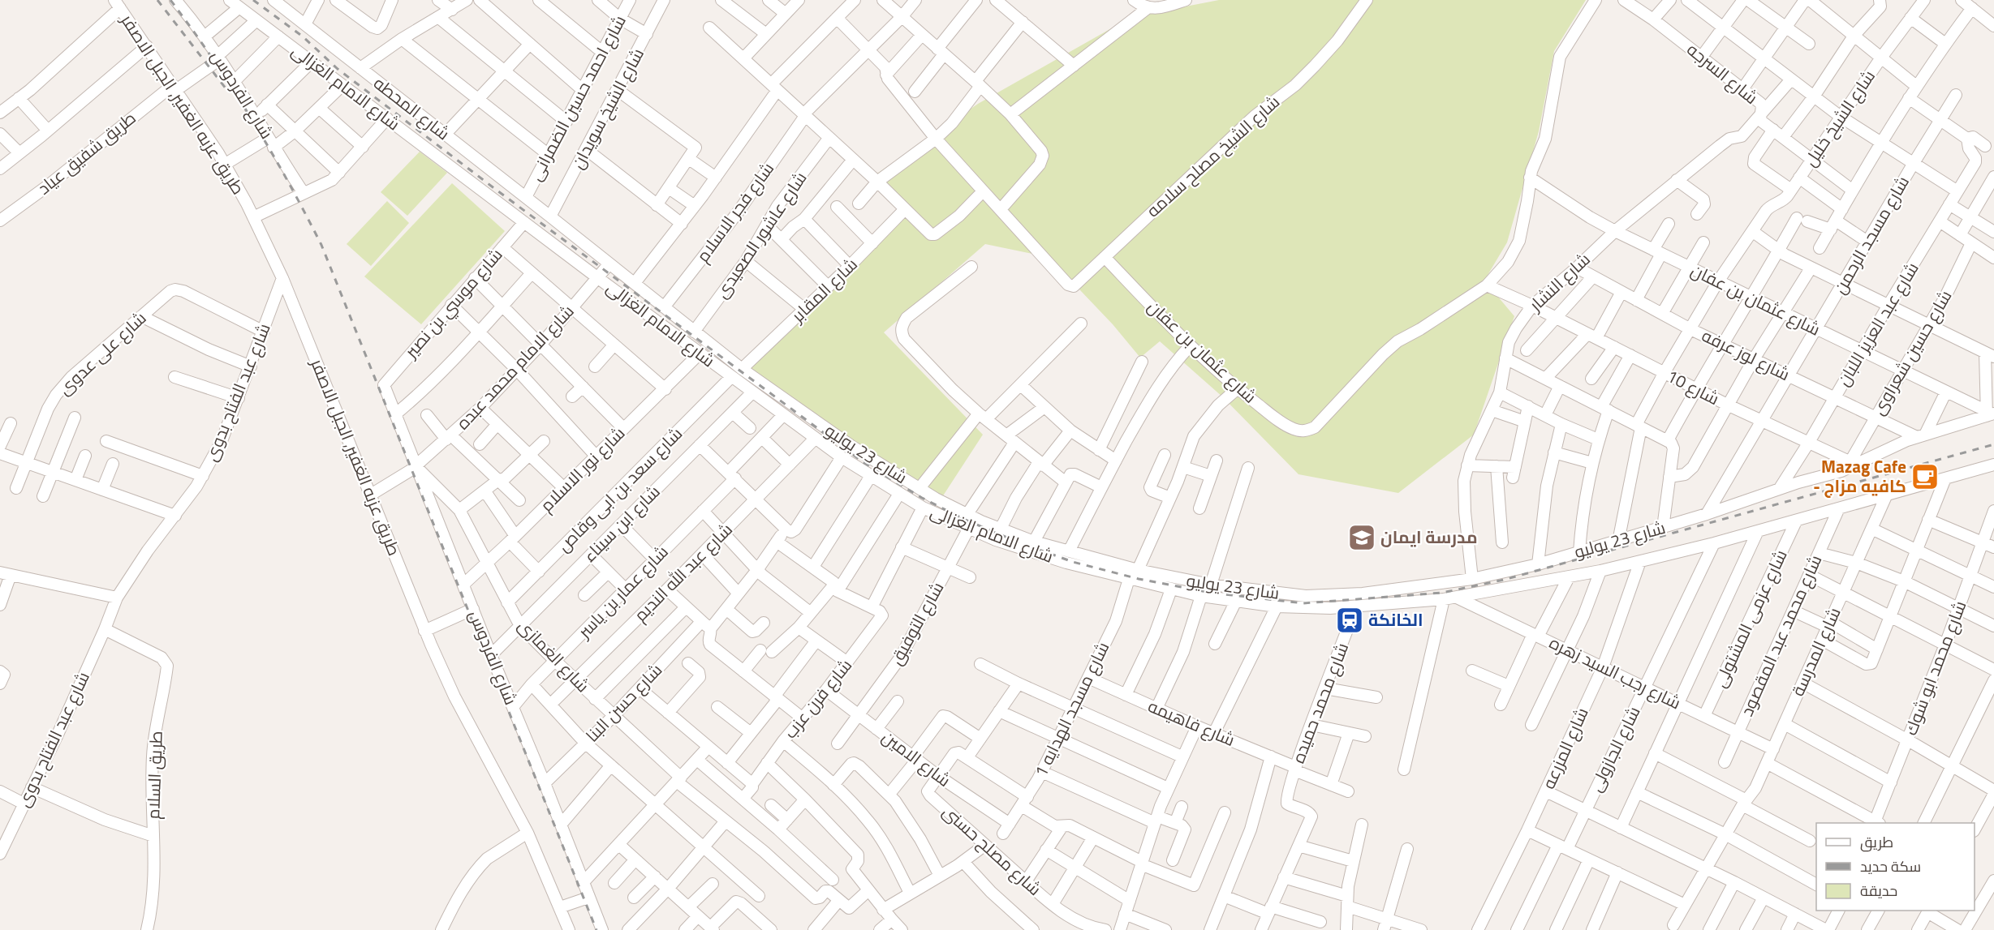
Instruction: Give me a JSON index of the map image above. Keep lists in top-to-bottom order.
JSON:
{
  "streets": {
    "street": [
      "شارع السرجه",
      "شارع الامام الغزالى",
      "شارع الفردوس",
      "شارع احمد حسين الضمرانى",
      "طريق عزبه الغفير, الجبل الاصفر",
      "شارع المحطه",
      "شارع الشيخ سويدان",
      "شارع الشيخ خليل",
      "طريق شفيق عياد",
      "شارع الشيخ مصلح سلامه",
      "شارع فجر الاسلام",
      "شارع عاشور الصعيدى",
      "شارع مسجد الرحمن",
      "شارع النشار",
      "شارع المقابر",
      "شارع عثمان بن عفان",
      "شارع موسي بن نصير",
      "شارع عبد العزيز اللبان",
      "شارع حسين شعراوى",
      "شارع على عدوى",
      "شارع لوز عرفه",
      "شارع الامام محمد عبده",
      "شارع 10",
      "شارع عبد الفتاح بدوى",
      "شارع 23 يوليو",
      "شارع نور الاسلام",
      "شارع سعد بن ابى وقاص",
      "شارع ابن سيناء",
      "شارع عبد الله النديم",
      "شارع عمار بن ياسر",
      "شارع عزمى المشتولى",
      "شارع التوفيق",
      "شارع محمد عبد المقصود",
      "شارع المدرسة",
      "شارع الغمازى",
      "شارع محمد ابو شوك",
      "شارع رجب السيد زهره",
      "شارع فرن عزب",
      "شارع حسن البنا",
      "شارع محمد حميده",
      "شارع مسجد الهدايه 1",
      "شارع فاهيمه",
      "شارع المزرعه",
      "شارع الجازولى",
      "شارع الامين",
      "طريق السلام",
      "شارع مصلح حسنى"
    ]
  },
  "crossings": [
    ["شارع السرجه", "شارع الشيخ خليل"],
    ["شارع السرجه", "شارع النشار"],
    ["شارع الامام الغزالى", "طريق شفيق عياد"],
    ["شارع الامام الغزالى", "شارع موسي بن نصير"],
    ["شارع الامام الغزالى", "شارع الامام محمد عبده"],
    ["شارع الامام الغزالى", "شارع نور الاسلام"],
    ["شارع الامام الغزالى", "شارع سعد بن ابى وقاص"],
    ["شارع الامام الغزالى", "شارع ابن سيناء"],
    ["شارع الامام الغزالى", "شارع عبد الله النديم"],
    ["شارع الامام الغزالى", "شارع عمار بن ياسر"],
    ["شارع الامام الغزالى", "شارع التوفيق"],
    ["شارع الامام الغزالى", "شارع رجب السيد زهره"],
    ["شارع الامام الغزالى", "شارع حسن البنا"],
    ["شارع الامام الغزالى", "شارع محمد حميده"],
    ["شارع الامام الغزالى", "شارع مسجد الهدايه 1"],
    ["شارع الامام الغزالى", "شارع المزرعه"],
    ["شارع الامام الغزالى", "شارع الجازولى"],
    ["شارع الفردوس", "طريق شفيق عياد"],
    ["شارع الفردوس", "شارع موسي بن نصير"],
    ["شارع الفردوس", "شارع الامام محمد عبده"],
    ["شارع الفردوس", "شارع نور الاسلام"],
    ["شارع الفردوس", "شارع ابن سيناء"],
    ["شارع الفردوس", "شارع عمار بن ياسر"],
    ["شارع الفردوس", "شارع الغمازى"],
    ["شارع الفردوس", "شارع حسن البنا"],
    ["شارع احمد حسين الضمرانى", "شارع المحطه"],
    ["طريق عزبه الغفير, الجبل الاصفر", "طريق شفيق عياد"],
    ["طريق عزبه الغفير, الجبل الاصفر", "شارع الامام محمد عبده"],
    ["طريق عزبه الغفير, الجبل الاصفر", "شارع عبد الفتاح بدوى"],
    ["شارع المحطه", "شارع الشيخ سويدان"],
    ["شارع المحطه", "شارع 23 يوليو"],
    ["شارع الشيخ سويدان", "شارع 23 يوليو"],
    ["شارع الشيخ خليل", "شارع عثمان بن عفان"],
    ["شارع الشيخ خليل", "شارع لوز عرفه"],
    ["شارع الشيخ خليل", "شارع 10"],
    ["شارع الشيخ خليل", "شارع 23 يوليو"],
    ["شارع الشيخ مصلح سلامه", "شارع عثمان بن عفان"],
    ["شارع فجر الاسلام", "شارع 23 يوليو"],
    ["شارع عاشور الصعيدى", "شارع 23 يوليو"],
    ["شارع مسجد الرحمن", "شارع عثمان بن عفان"],
    ["شارع مسجد الرحمن", "شارع لوز عرفه"],
    ["شارع مسجد الرحمن", "شارع 10"],
    ["شارع مسجد الرحمن", "شارع 23 يوليو"],
    ["شارع النشار", "شارع عثمان بن عفان"],
    ["شارع النشار", "شارع لوز عرفه"],
    ["شارع النشار", "شارع 10"],
    ["شارع النشار", "شارع 23 يوليو"],
    ["شارع المقابر", "شارع 23 يوليو"],
    ["شارع عثمان بن عفان", "شارع عبد العزيز اللبان"],
    ["شارع عثمان بن عفان", "شارع حسين شعراوى"],
    ["شارع عثمان بن عفان", "شارع 10"],
    ["شارع عثمان بن عفان", "شارع 23 يوليو"],
    ["شارع عبد العزيز اللبان", "شارع لوز عرفه"],
    ["شارع عبد العزيز اللبان", "شارع 10"],
    ["شارع عبد العزيز اللبان", "شارع 23 يوليو"],
    ["شارع حسين شعراوى", "شارع لوز عرفه"],
    ["شارع حسين شعراوى", "شارع 10"],
    ["شارع حسين شعراوى", "شارع 23 يوليو"],
    ["شارع على عدوى", "شارع عبد الفتاح بدوى"],
    ["شارع لوز عرفه", "شارع 23 يوليو"],
    ["شارع الامام محمد عبده", "شارع 23 يوليو"],
    ["شارع الامام محمد عبده", "شارع الغمازى"],
    ["شارع 10", "شارع 23 يوليو"],
    ["شارع عبد الفتاح بدوى", "طريق السلام"],
    ["شارع نور الاسلام", "شارع الغمازى"],
    ["شارع سعد بن ابى وقاص", "شارع الغمازى"],
    ["شارع ابن سيناء", "شارع الغمازى"],
    ["شارع عبد الله النديم", "شارع الغمازى"],
    ["شارع عمار بن ياسر", "شارع الغمازى"],
    ["شارع عزمى المشتولى", "شارع رجب السيد زهره"],
    ["شارع التوفيق", "شارع الامين"],
    ["شارع محمد عبد المقصود", "شارع رجب السيد زهره"],
    ["شارع المدرسة", "شارع رجب السيد زهره"],
    ["شارع الغمازى", "شارع حسن البنا"],
    ["شارع رجب السيد زهره", "شارع المزرعه"],
    ["شارع رجب السيد زهره", "شارع الجازولى"],
    ["شارع فرن عزب", "شارع الامين"],
    ["شارع محمد حميده", "شارع فاهيمه"],
    ["شارع مسجد الهدايه 1", "شارع فاهيمه"],
    ["شارع مسجد الهدايه 1", "شارع الامين"],
    ["شارع الامين", "شارع مصلح حسنى"]
  ],
  "places": {
    "cafe": ["Mazag Cafe - كافيه مزاج"],
    "school or university": ["مدرسة ايمان"],
    "station": ["الخانكة"]
  },
  "legend": ["طريق", "سكة حديد", "حديقة"]
}
